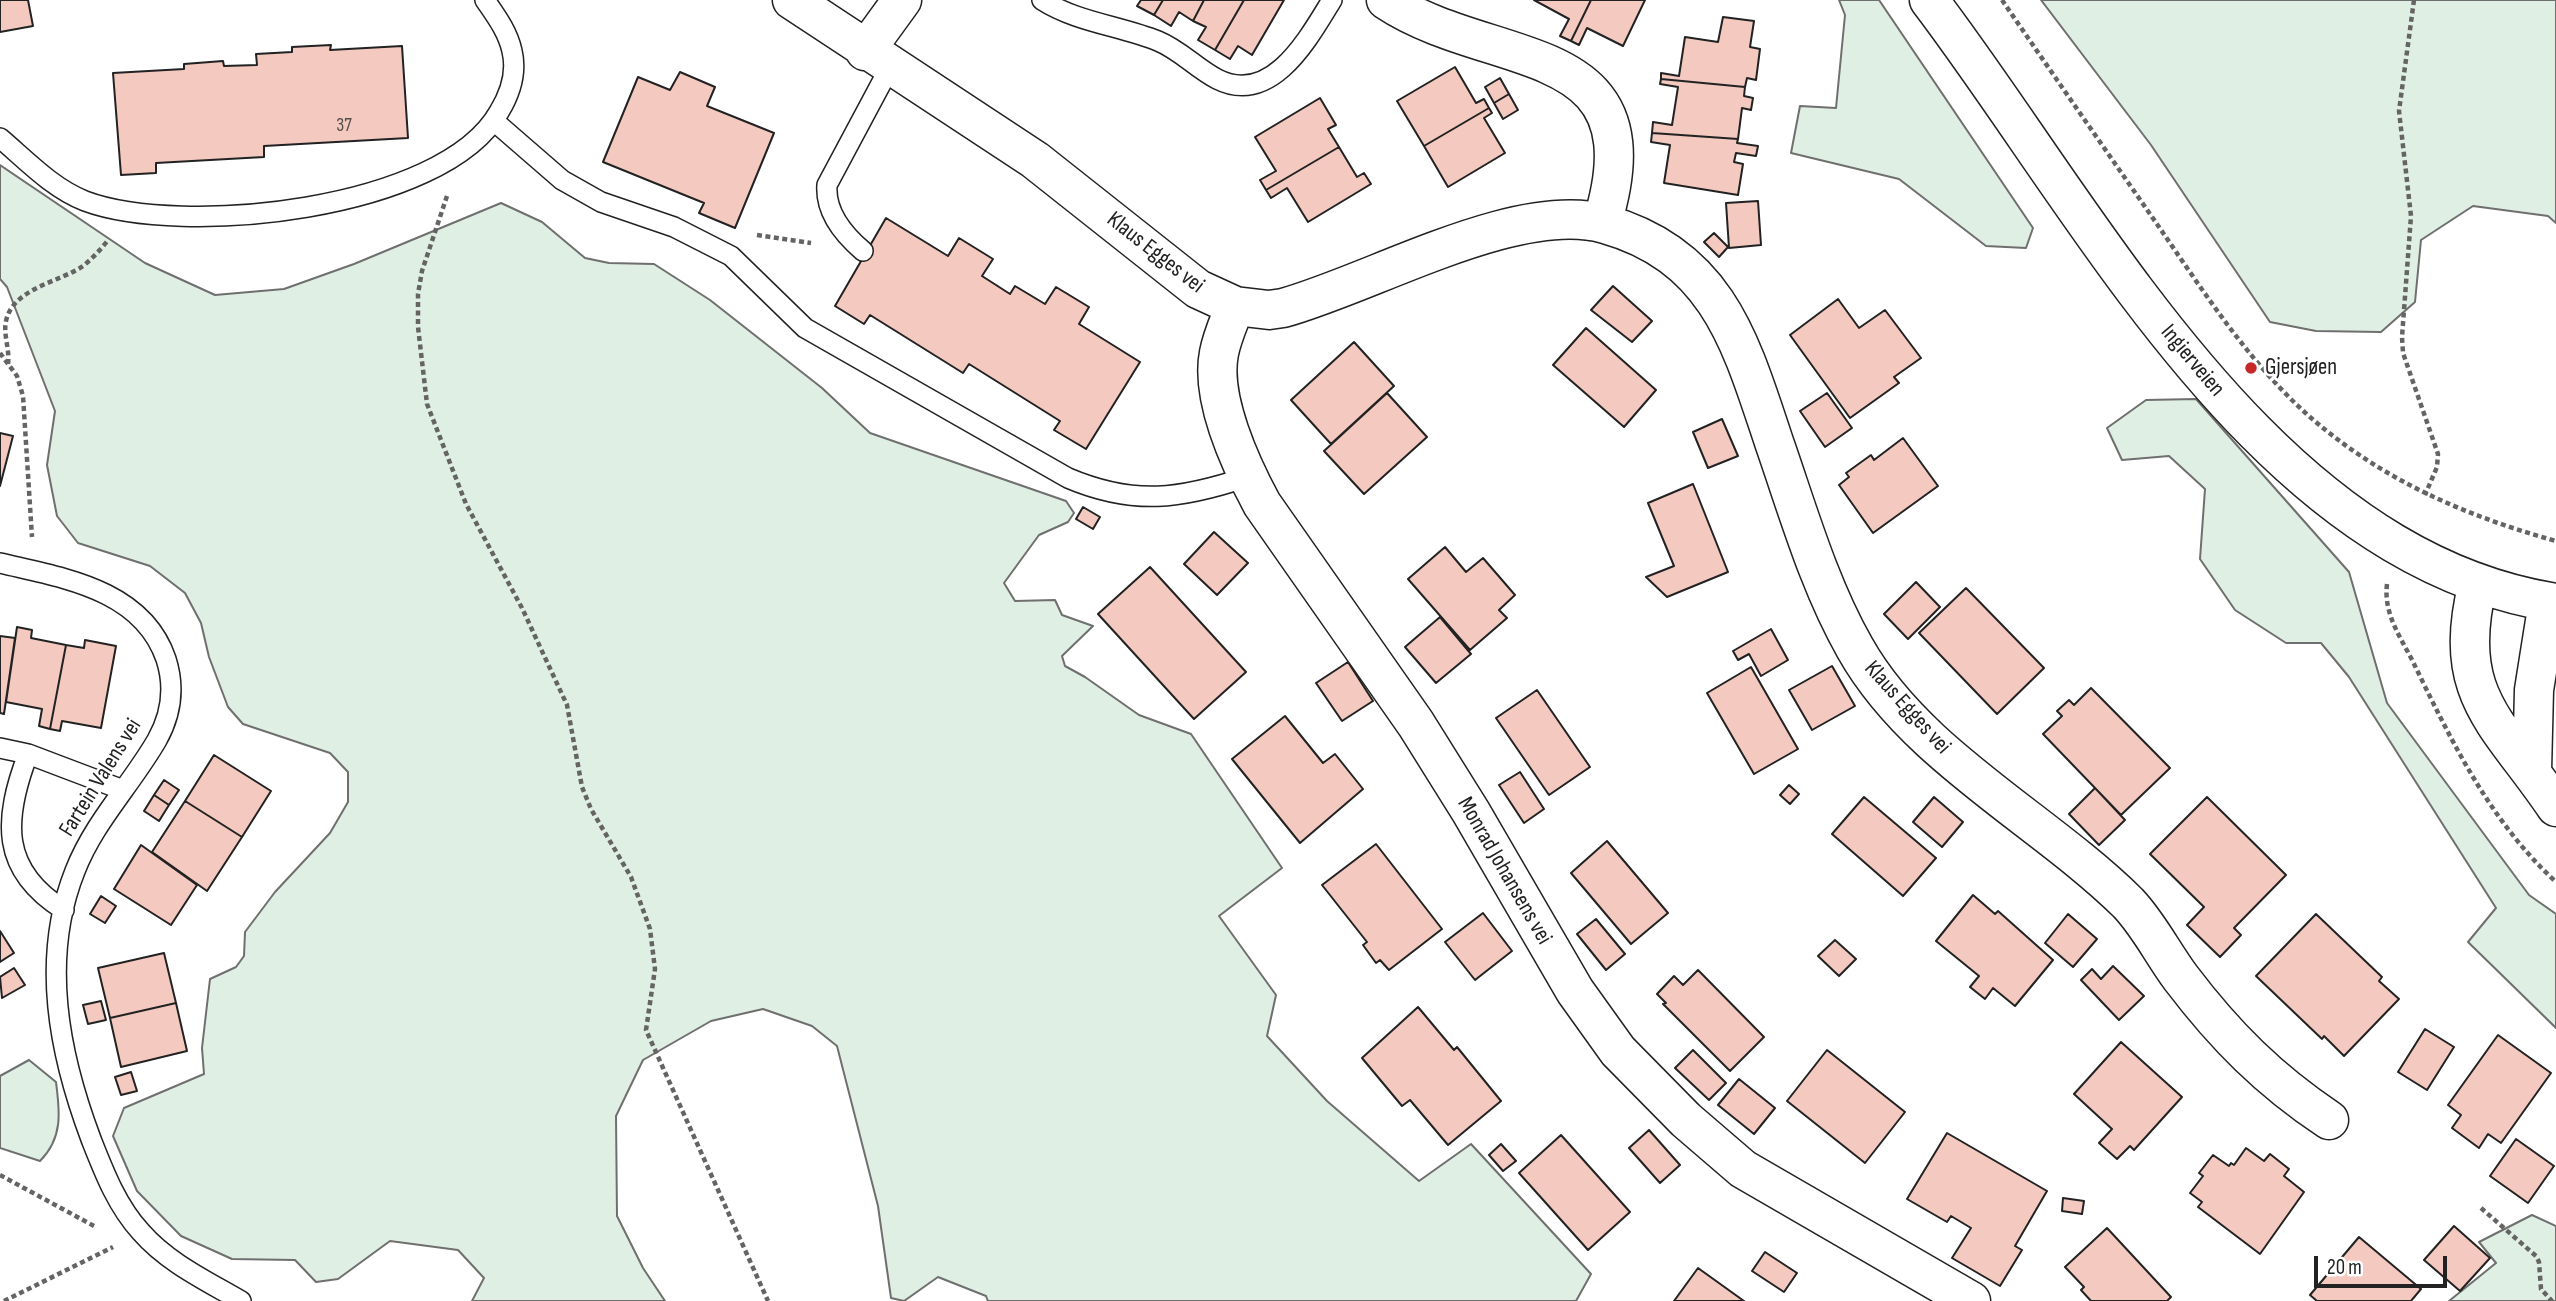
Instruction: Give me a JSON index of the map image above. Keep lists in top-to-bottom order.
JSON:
{
  "streets": {
    "street": ["Klaus Egges vei", "Ingierveien", "Monrad Johansens vei"],
    "lane": ["Fartein Valens vei"]
  },
  "crossings": [
    ["Klaus Egges vei", "Monrad Johansens vei"]
  ],
  "places": ["Gjersjøen"],
  "house_numbers": ["37"],
  "scale_bar": "20 m"
}
